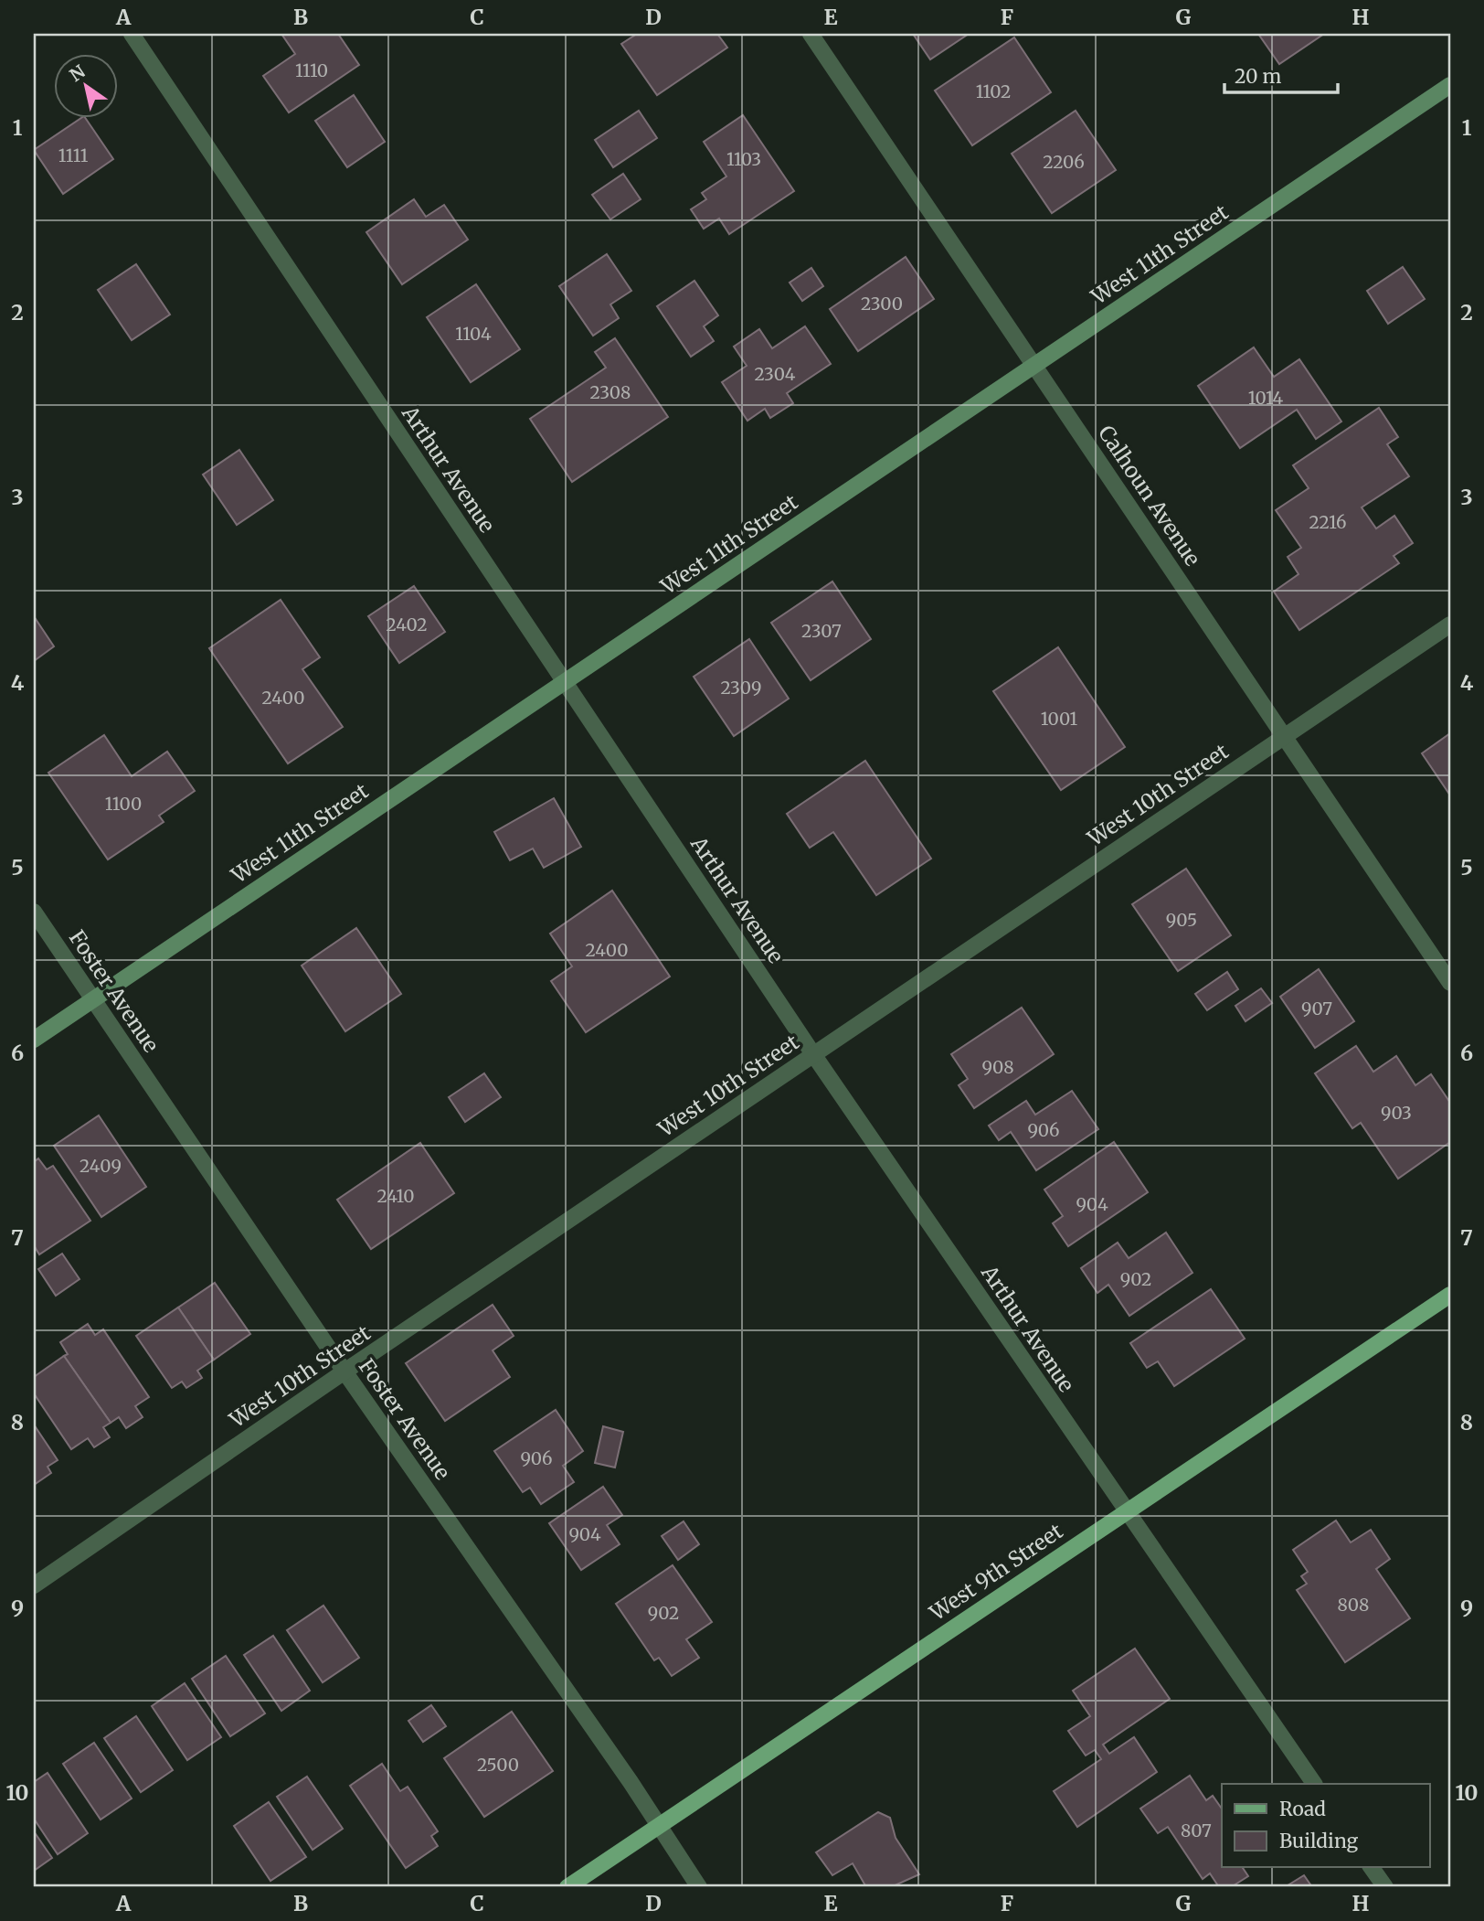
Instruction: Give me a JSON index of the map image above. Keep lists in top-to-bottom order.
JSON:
{
  "streets": {
    "main road": ["West 11th Street", "West 9th Street"],
    "street": [
      "Arthur Avenue",
      "Calhoun Avenue",
      "West 10th Street",
      "Foster Avenue"
    ]
  },
  "crossings": [
    ["West 11th Street", "Arthur Avenue"],
    ["West 11th Street", "Calhoun Avenue"],
    ["West 11th Street", "Foster Avenue"],
    ["Arthur Avenue", "West 10th Street"],
    ["Arthur Avenue", "West 9th Street"],
    ["Calhoun Avenue", "West 10th Street"],
    ["West 10th Street", "Foster Avenue"],
    ["Foster Avenue", "West 9th Street"]
  ],
  "house_numbers": [
    "1110",
    "1102",
    "1111",
    "1103",
    "2206",
    "2300",
    "1104",
    "2304",
    "2308",
    "1014",
    "2216",
    "2402",
    "2307",
    "2309",
    "2400",
    "1001",
    "1100",
    "905",
    "2400",
    "907",
    "908",
    "903",
    "906",
    "2409",
    "2410",
    "904",
    "902",
    "906",
    "904",
    "808",
    "902",
    "2500",
    "807"
  ],
  "legend": ["Road", "Building"],
  "scale_bar": "20 m",
  "north": "top left",
  "grid": {
    "columns": [
      "A",
      "B",
      "C",
      "D",
      "E",
      "F",
      "G",
      "H"
    ],
    "rows": [
      "1",
      "2",
      "3",
      "4",
      "5",
      "6",
      "7",
      "8",
      "9",
      "10"
    ]
  }
}
